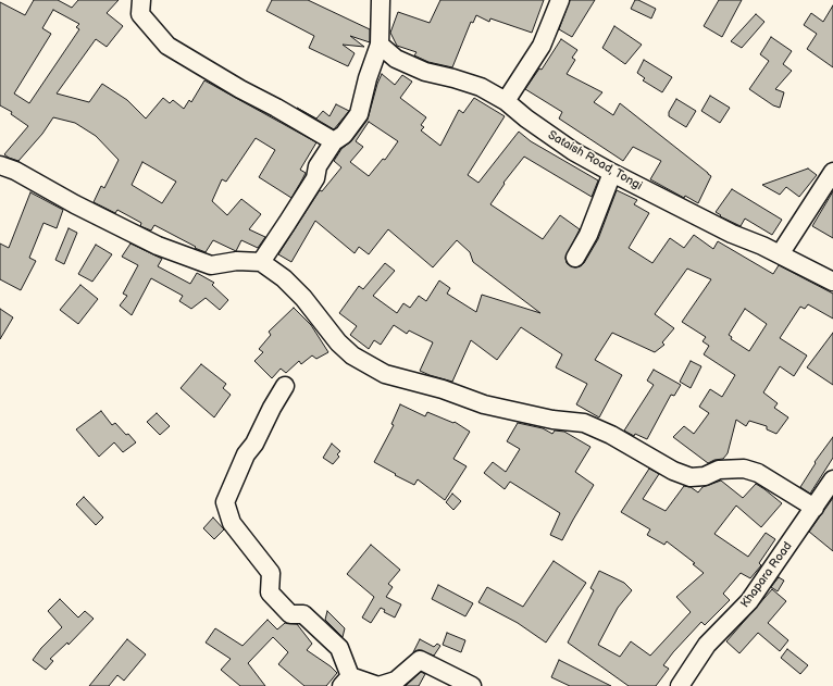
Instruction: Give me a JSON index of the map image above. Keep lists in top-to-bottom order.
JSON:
{
  "streets": {
    "street": ["Sataish Road, Tongi", "Khapara Road"]
  }
}
